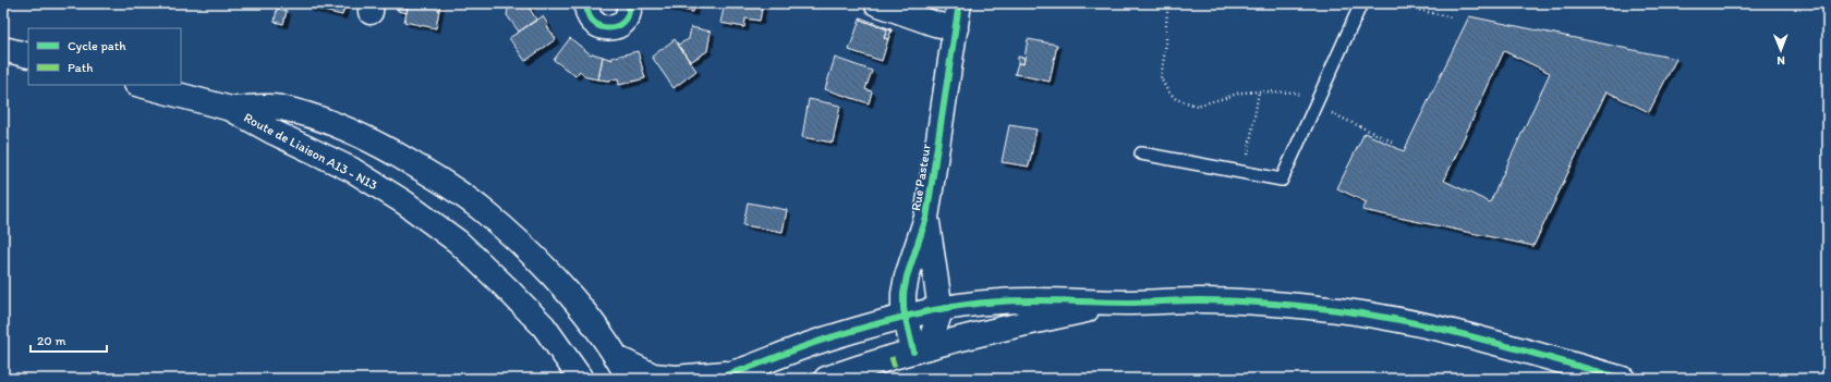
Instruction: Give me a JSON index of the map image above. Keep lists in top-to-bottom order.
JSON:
{
  "streets": {
    "street": ["Route de Liaison A13 - N13", "Rue Pasteur"]
  },
  "legend": ["Cycle path", "Path"],
  "scale_bar": "20 m",
  "north": "bottom"
}
